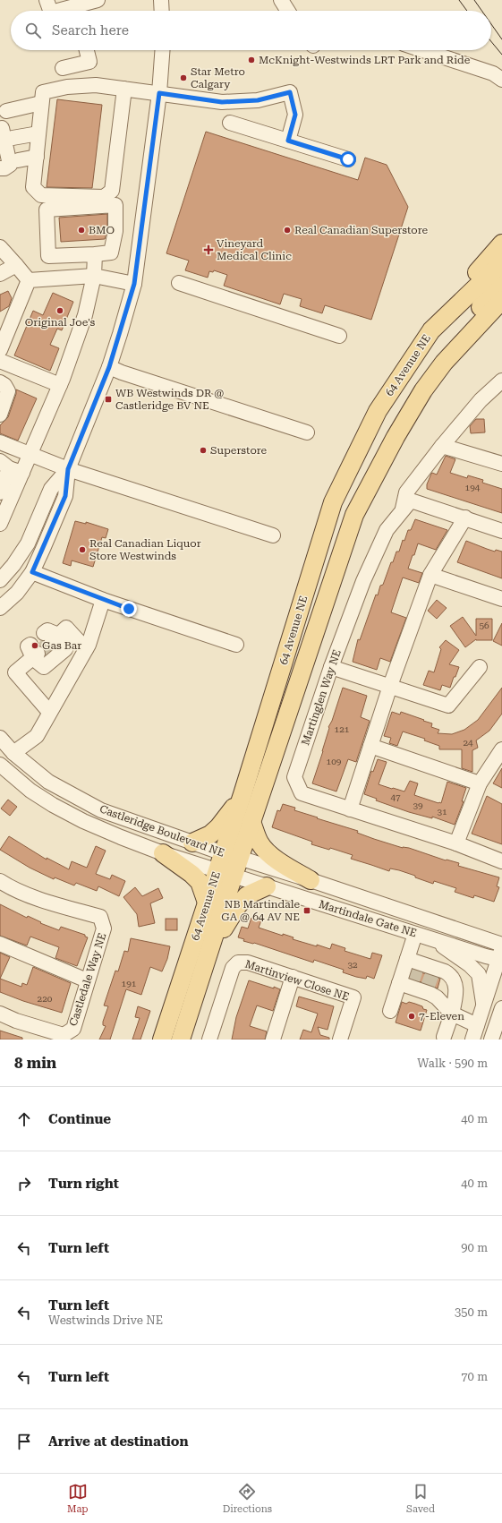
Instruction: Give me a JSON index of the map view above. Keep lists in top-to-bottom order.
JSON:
{
  "streets": {
    "main road": ["64 Avenue NE"],
    "street": [
      "Martinglen Way NE",
      "Castleridge Boulevard NE",
      "Martindale Gate NE",
      "Castledale Way NE",
      "Martinview Close NE"
    ]
  },
  "crossings": [
    ["64 Avenue NE", "Castleridge Boulevard NE"],
    ["64 Avenue NE", "Martindale Gate NE"],
    ["Castleridge Boulevard NE", "Martindale Gate NE"]
  ],
  "places": {
    "other": [
      "McKnight-Westwinds LRT Park and Ride",
      "Star Metro Calgary",
      "BMO",
      "Real Canadian Superstore",
      "Original Joe's",
      "Superstore",
      "Real Canadian Liquor Store Westwinds",
      "Gas Bar",
      "7-Eleven"
    ],
    "health": ["Vineyard Medical Clinic"],
    "transit": ["WB Westwinds DR @ Castleridge BV NE", "NB Martindale GA @ 64 AV NE"]
  },
  "house_numbers": [
    "194",
    "56",
    "121",
    "24",
    "109",
    "47",
    "39",
    "31",
    "32",
    "191",
    "220"
  ],
  "page": {
    "search": "Search here",
    "heading": ["8 min", "Walk · 590 m"],
    "list": [
      ["Continue", "40 m"],
      ["Turn right", "40 m"],
      ["Turn left", "90 m"],
      ["Turn left", "Westwinds Drive NE", "350 m"],
      ["Turn left", "70 m"],
      "Arrive at destination"
    ],
    "nav": ["Map", "Directions", "Saved"]
  }
}
